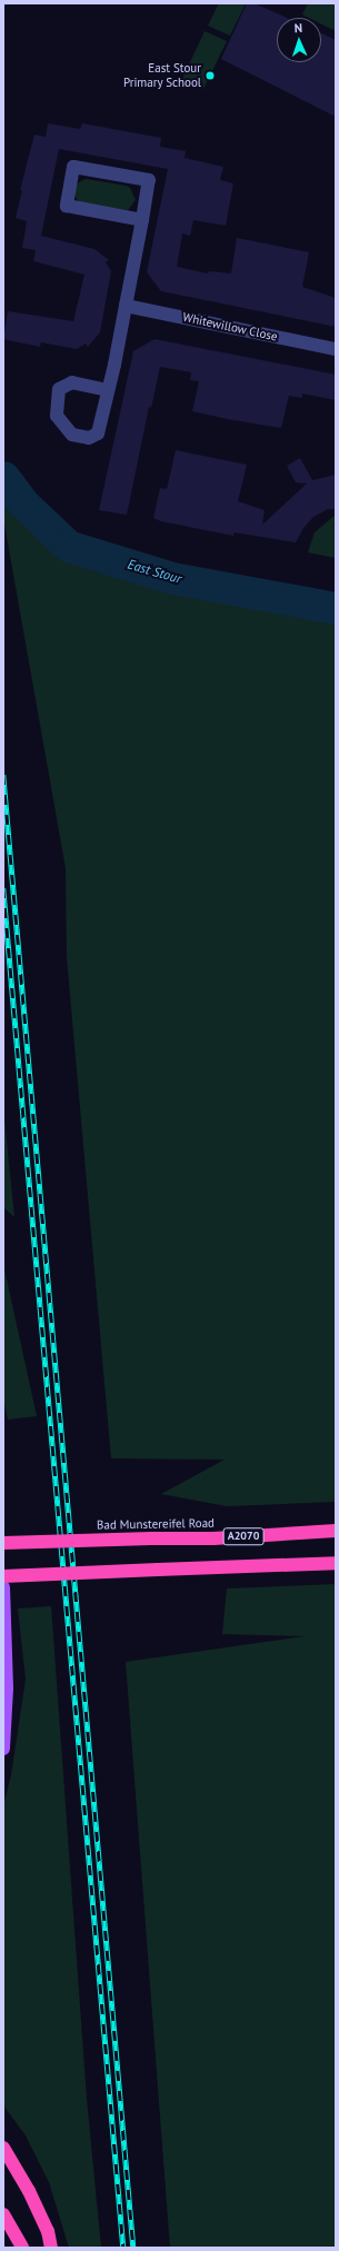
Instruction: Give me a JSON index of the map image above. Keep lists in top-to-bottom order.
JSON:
{
  "streets": {
    "highway": ["Bad Munstereifel Road", "A2070"],
    "street": ["Whitewillow Close"]
  },
  "water": ["East Stour"],
  "places": ["East Stour Primary School"],
  "north": "top"
}
